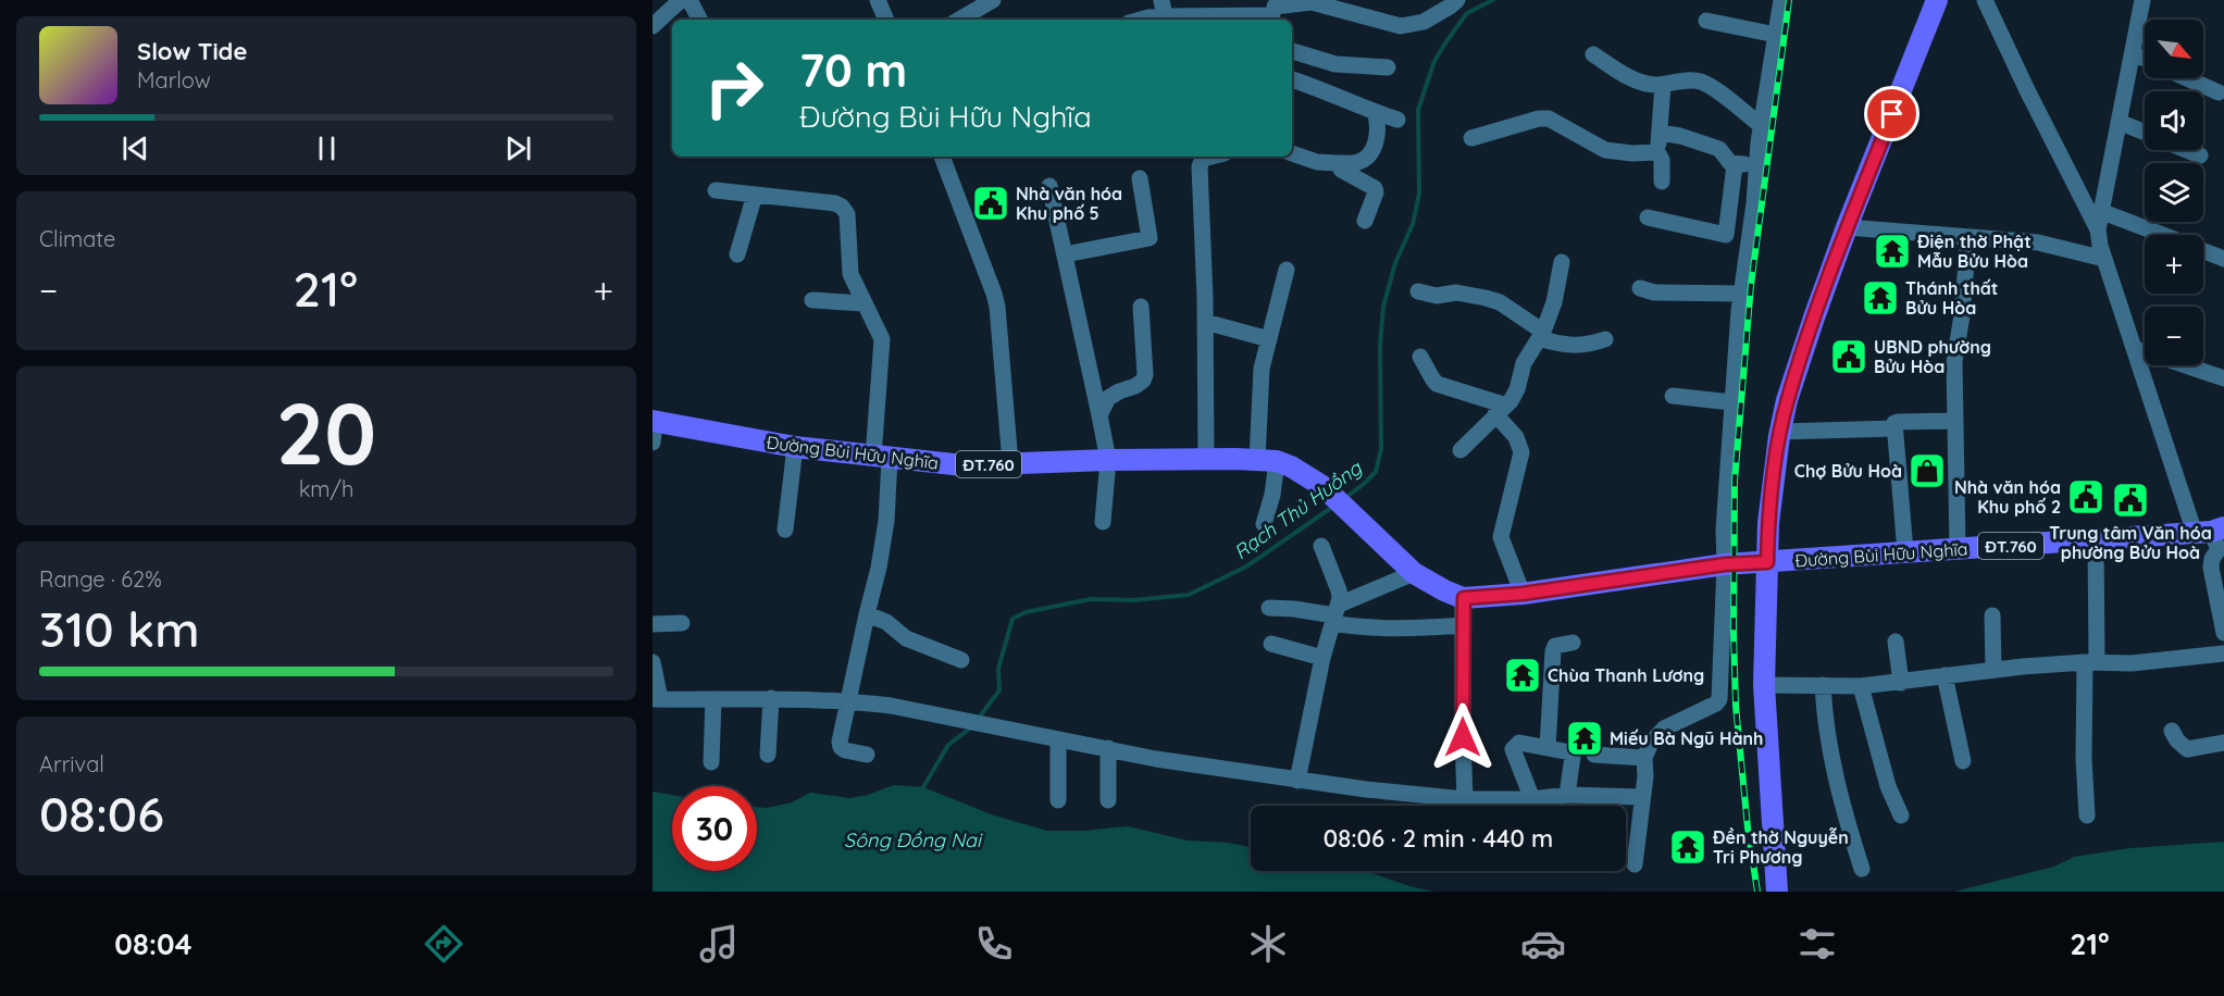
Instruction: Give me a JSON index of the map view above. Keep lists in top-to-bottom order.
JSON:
{
  "streets": {
    "main road": ["Đường Bùi Hữu Nghĩa", "ĐT.760"]
  },
  "water": ["Rạch Thủ Huồng", "Sông Đồng Nai"],
  "places": {
    "public building": [
      "Nhà văn hóa Khu phố 5",
      "UBND phường Bửu Hòa",
      "Nhà văn hóa Khu phố 2",
      "Trung tâm Văn hóa phường Bửu Hoà"
    ],
    "temple": [
      "Điện thờ Phật Mẫu Bửu Hòa",
      "Thánh thất Bửu Hòa",
      "Chùa Thanh Lương",
      "Miếu Bà Ngũ Hành",
      "Đền thờ Nguyễn Tri Phương"
    ],
    "shop": ["Chợ Bửu Hoà"]
  },
  "north": "bottom right",
  "page": {
    "map_buttons": ["+", "−"],
    "turn": ["70 m", "Đường Bùi Hữu Nghĩa"],
    "song": ["Slow Tide", "Marlow"],
    "tile": [
      "Climate",
      ["20", "km/h"],
      ["Range · 62%", "310 km"],
      ["Arrival", "08:06"]
    ],
    "heat": ["−", "21°", "+"],
    "limit": "30",
    "trip": "08:06 · 2 min · 440 m",
    "tabs": ["08:04", "21°"]
  }
}
